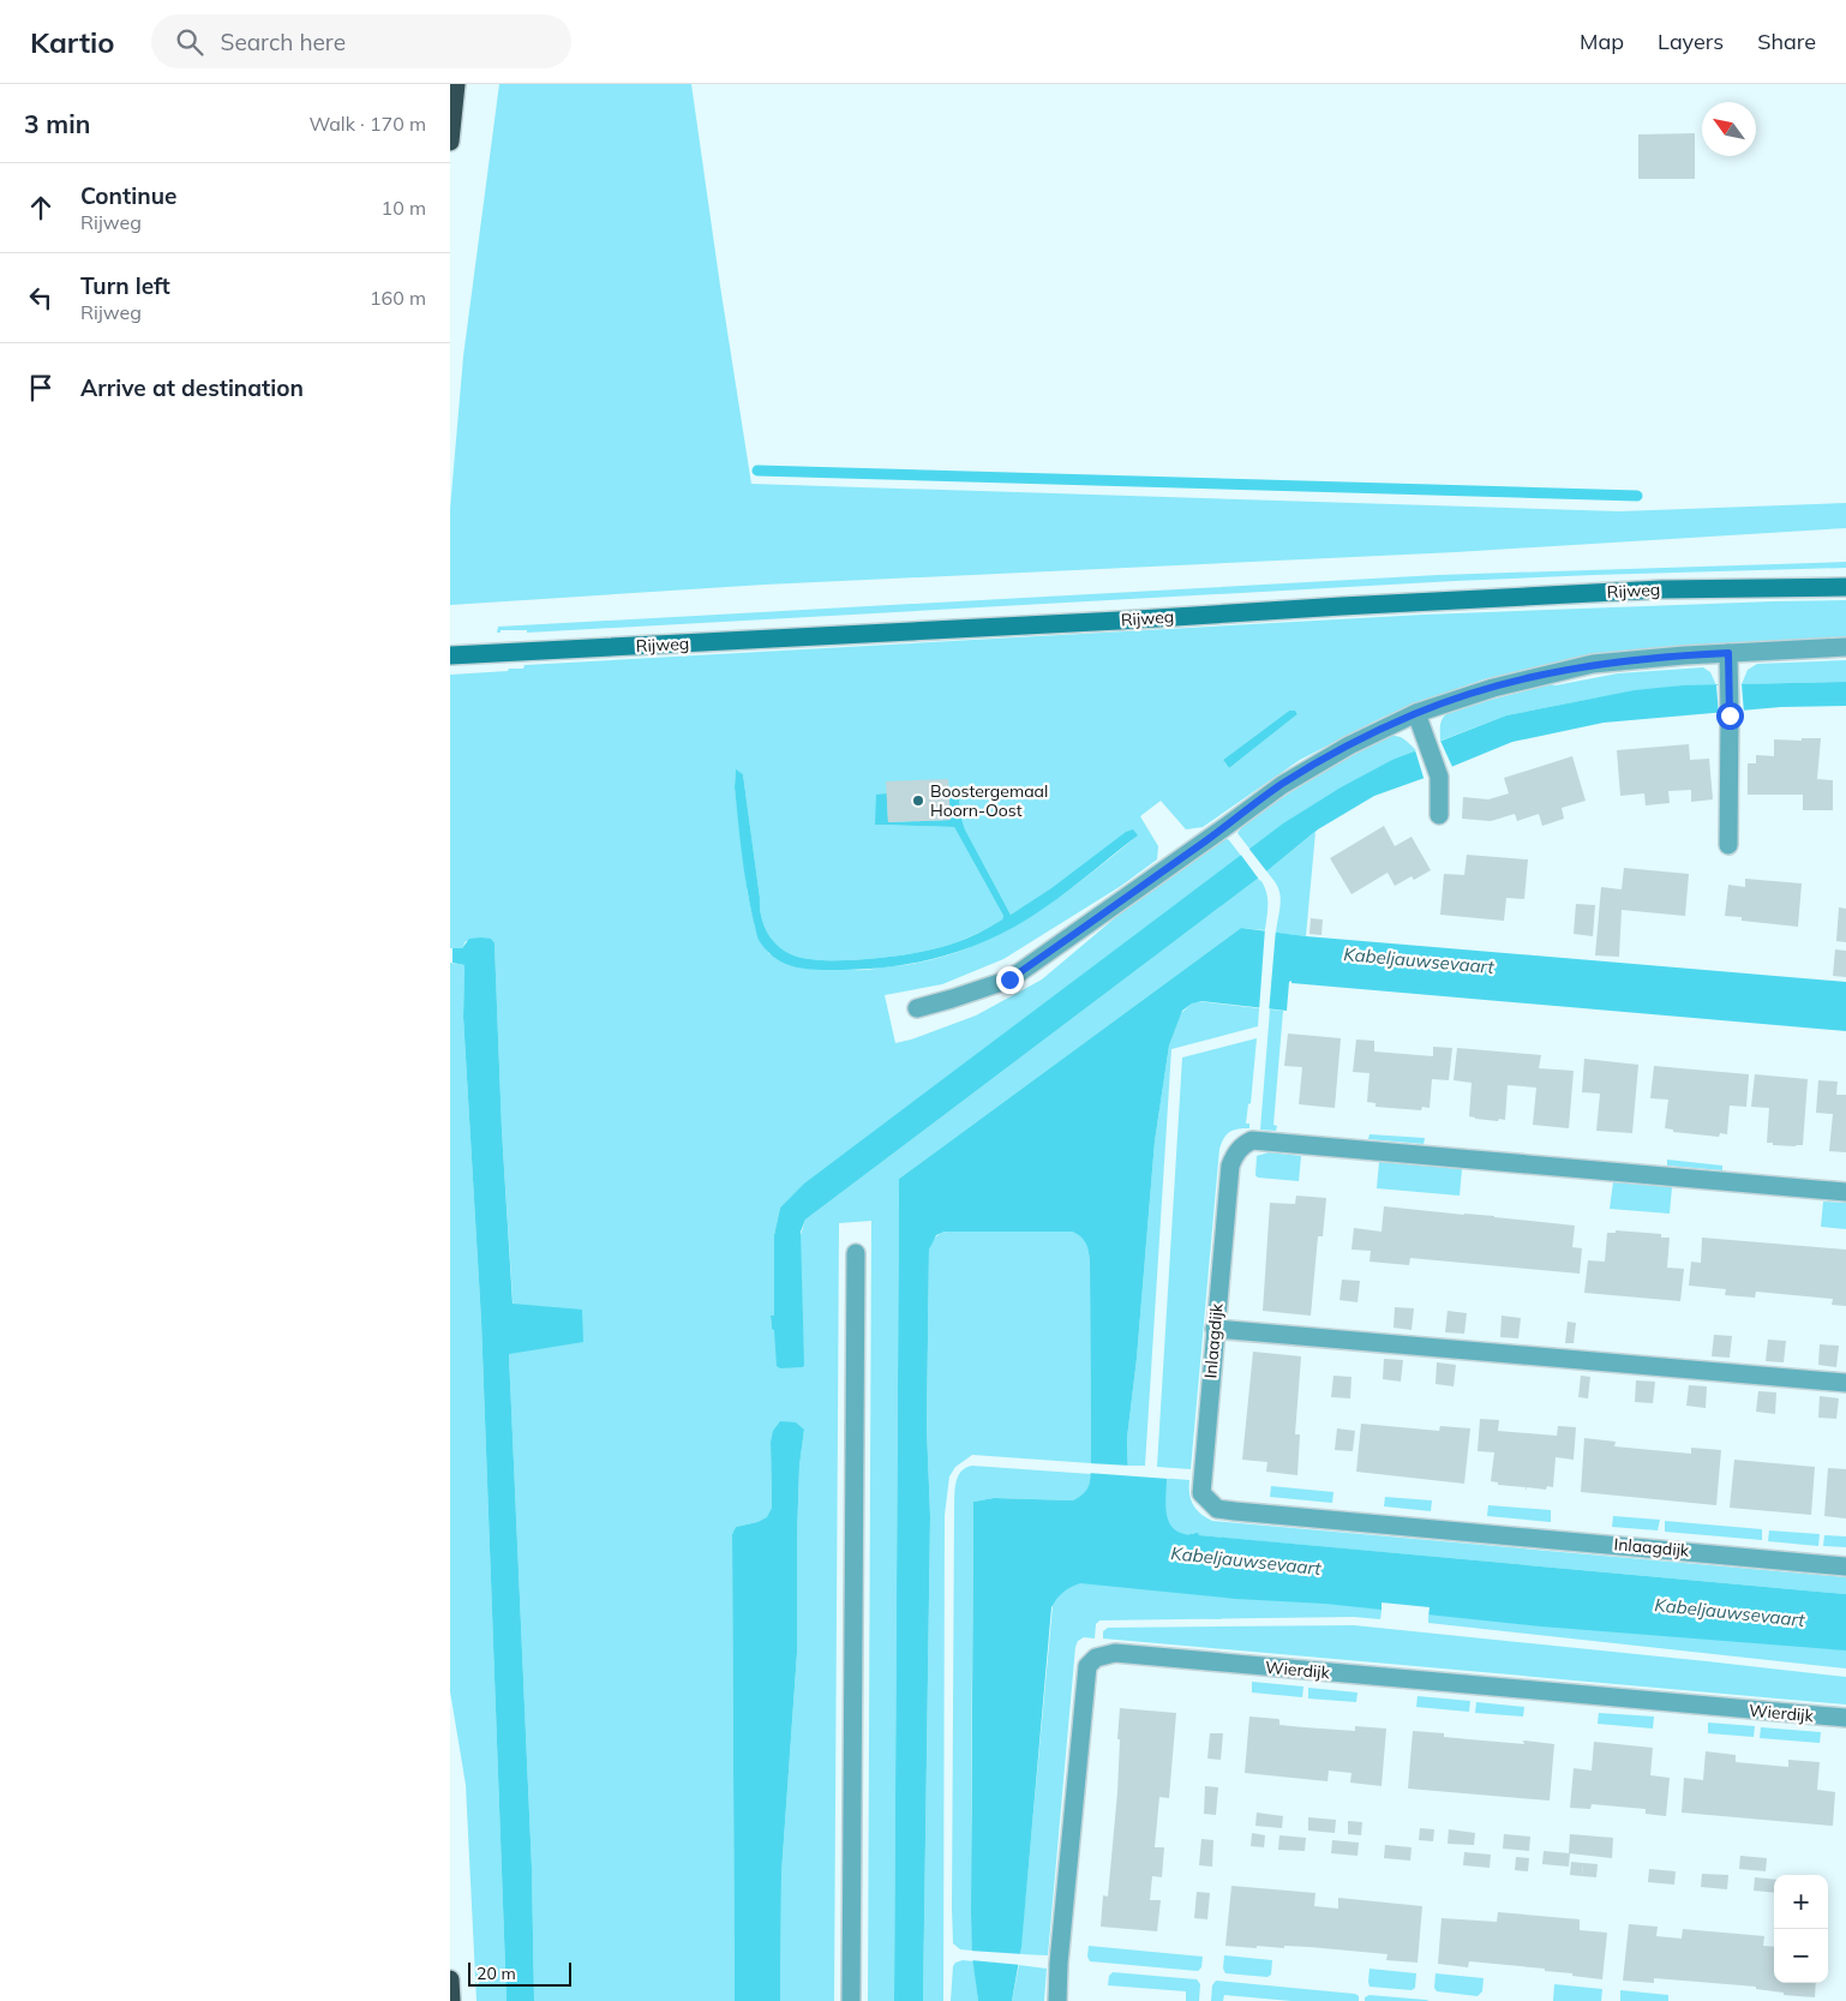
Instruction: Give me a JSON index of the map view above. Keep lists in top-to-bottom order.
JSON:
{
  "streets": {
    "street": ["Rijweg", "Inlaagdijk", "Wierdijk"]
  },
  "water": ["Kabeljauwsevaart"],
  "places": ["Boostergemaal Hoorn-Oost"],
  "scale_bar": "20 m",
  "north": "top left",
  "page": {
    "header": "Kartio",
    "search": "Search here",
    "nav": ["Map", "Layers", "Share"],
    "heading": ["3 min", "Walk · 170 m"],
    "list": [
      ["Continue", "Rijweg", "10 m"],
      ["Turn left", "Rijweg", "160 m"],
      "Arrive at destination"
    ],
    "map_buttons": ["+", "−"],
    "scale": "20 m"
  }
}
